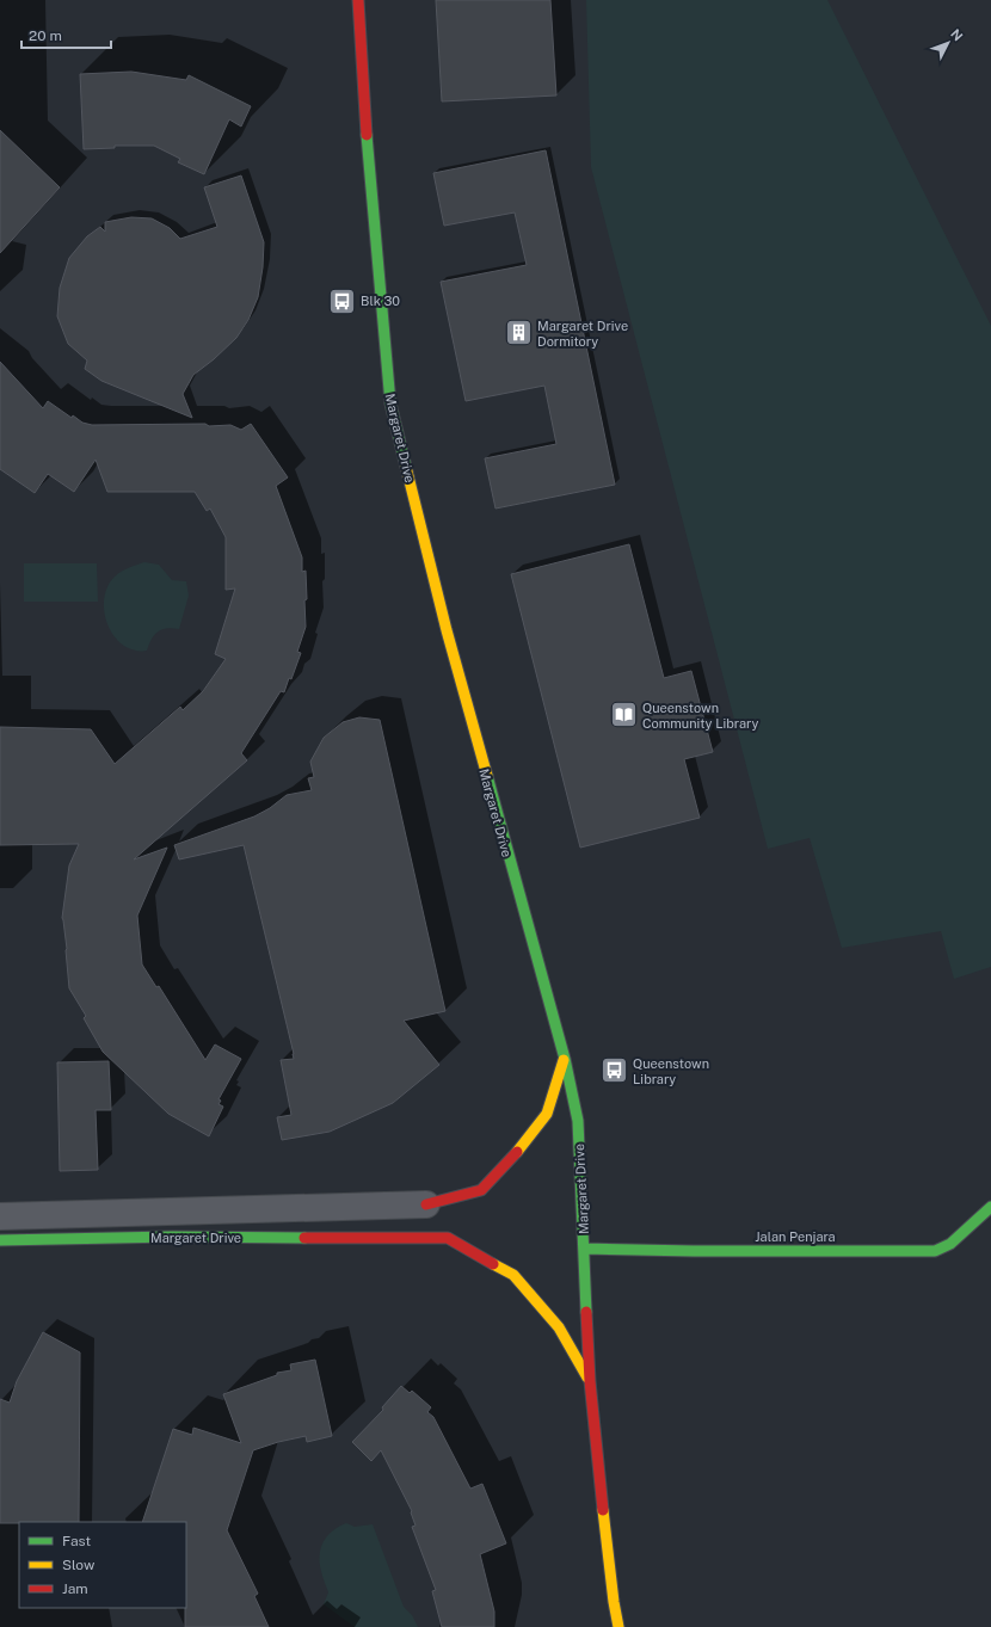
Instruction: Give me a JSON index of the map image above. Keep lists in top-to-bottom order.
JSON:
{
  "streets": {
    "street": ["Margaret Drive", "Jalan Penjara"]
  },
  "crossings": [
    ["Margaret Drive", "Jalan Penjara"]
  ],
  "places": {
    "bus stop": ["Blk 30", "Queenstown Library"],
    "building": ["Margaret Drive Dormitory"],
    "library": ["Queenstown Community Library"]
  },
  "legend": ["Fast", "Slow", "Jam"],
  "scale_bar": "20 m",
  "north": "top right"
}
